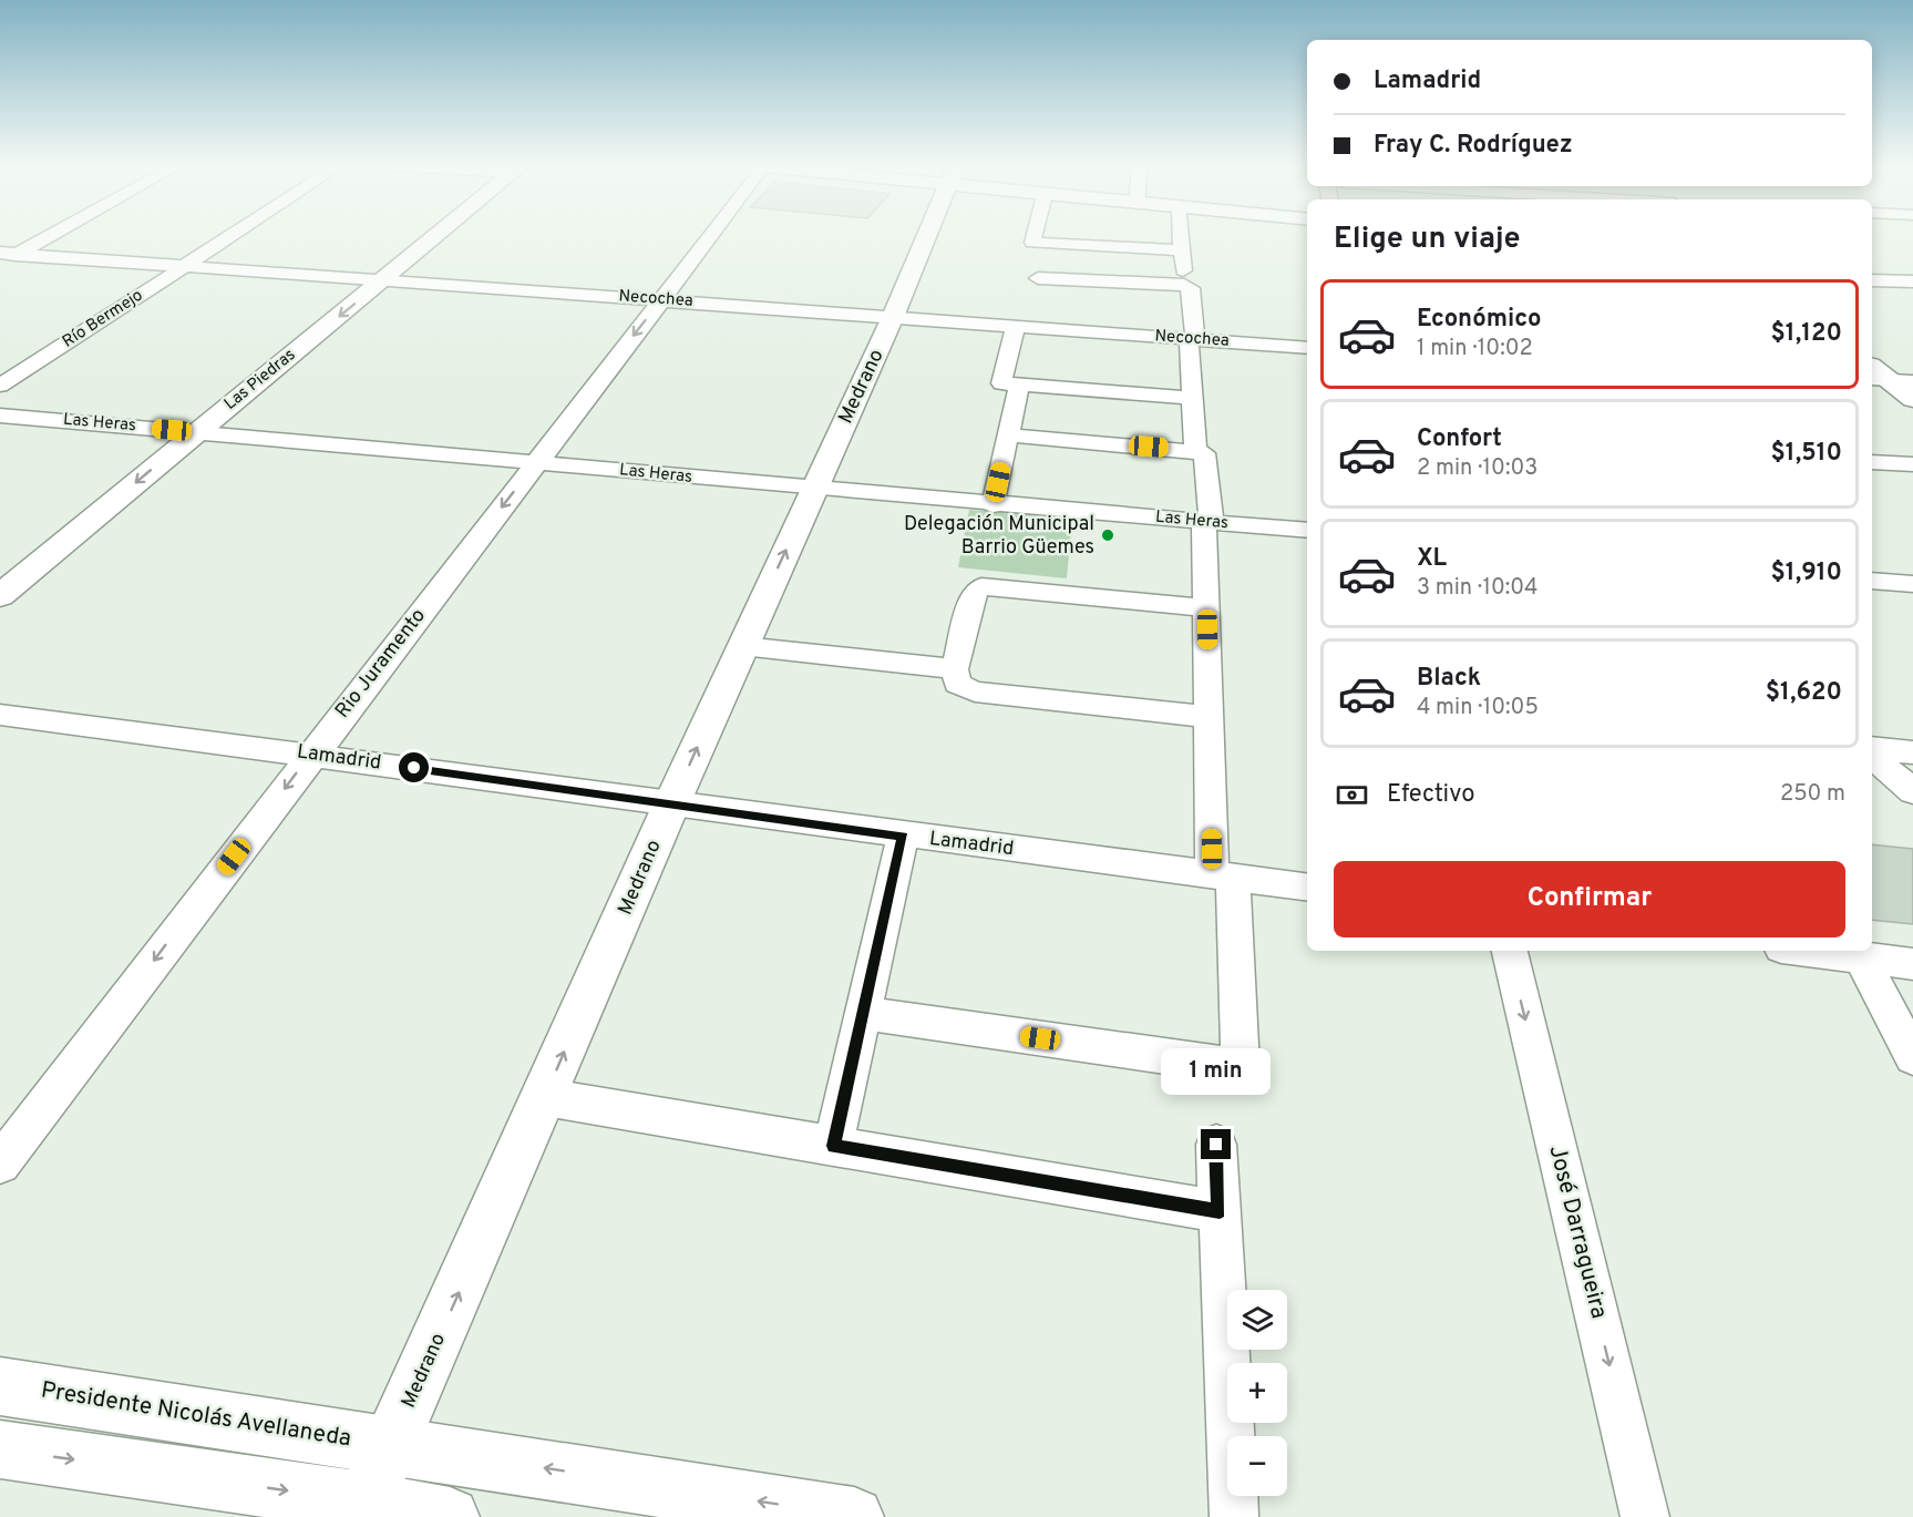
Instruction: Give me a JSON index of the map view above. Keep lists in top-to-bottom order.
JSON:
{
  "streets": {
    "street": [
      "Necochea",
      "Río Bermejo",
      "Las Piedras",
      "Medrano",
      "Las Heras",
      "Rio Juramento",
      "Lamadrid",
      "José Darragueira",
      "Presidente Nicolás Avellaneda"
    ]
  },
  "crossings": [
    ["Necochea", "Río Bermejo"],
    ["Necochea", "Las Piedras"],
    ["Necochea", "Medrano"],
    ["Necochea", "Rio Juramento"],
    ["Las Piedras", "Las Heras"],
    ["Medrano", "Las Heras"],
    ["Medrano", "Lamadrid"],
    ["Medrano", "Presidente Nicolás Avellaneda"],
    ["Las Heras", "Rio Juramento"],
    ["Rio Juramento", "Lamadrid"]
  ],
  "one_way": [
    "Las Piedras",
    "Rio Juramento",
    "José Darragueira",
    "Presidente Nicolás Avellaneda"
  ],
  "places": ["Delegación Municipal Barrio Güemes"],
  "page": {
    "banner": ["Lamadrid", "Fray C. Rodríguez"],
    "heading": "Elige un viaje",
    "list": [
      {
        "name": "Económico",
        "note": "1 min · 10:02",
        "value": "$1,120"
      },
      {
        "name": "Confort",
        "note": "2 min · 10:03",
        "value": "$1,510"
      },
      {
        "name": "XL",
        "note": "3 min · 10:04",
        "value": "$1,910"
      },
      {
        "name": "Black",
        "note": "4 min · 10:05",
        "value": "$1,620"
      }
    ],
    "pay": ["Efectivo", "250 m"],
    "buttons": "Confirmar",
    "bubble": "1 min",
    "map_buttons": ["+", "−"]
  }
}
